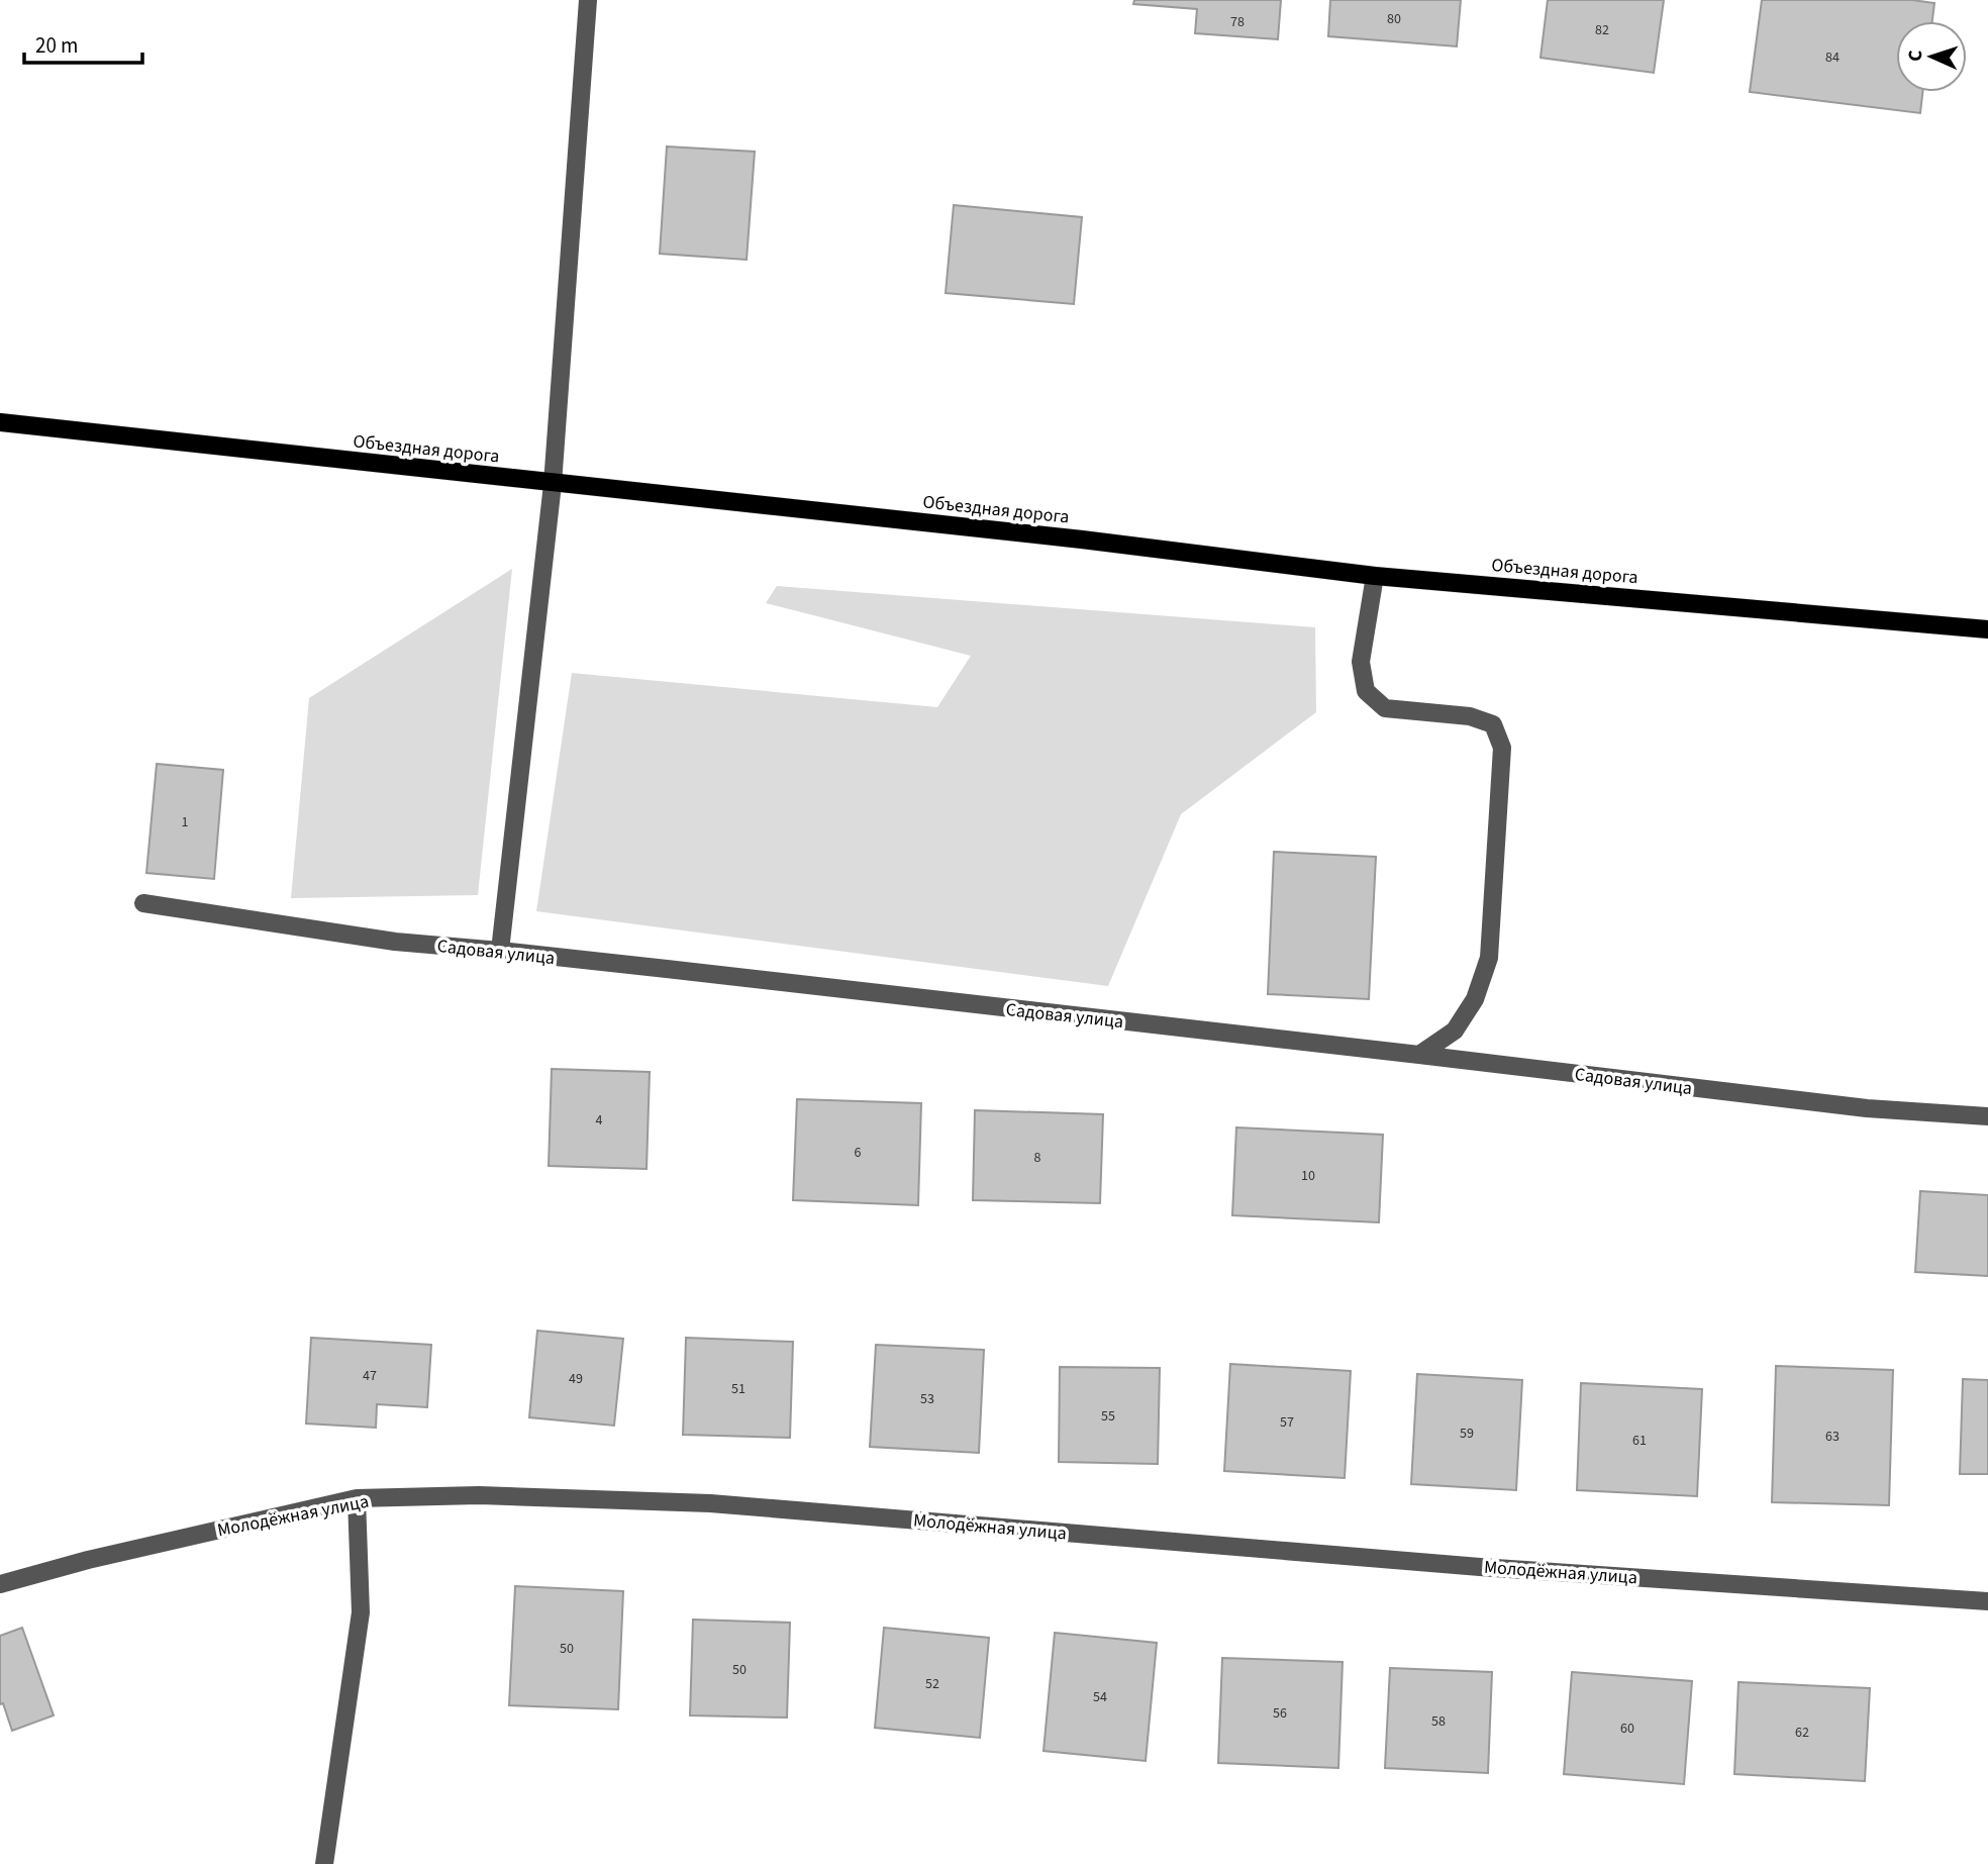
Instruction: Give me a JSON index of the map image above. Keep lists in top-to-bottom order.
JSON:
{
  "streets": {
    "main road": ["Объездная дорога"],
    "street": ["Садовая улица", "Молодёжная улица"]
  },
  "house_numbers": [
    "80",
    "78",
    "82",
    "84",
    "1",
    "4",
    "6",
    "8",
    "10",
    "47",
    "49",
    "51",
    "53",
    "55",
    "57",
    "59",
    "63",
    "61",
    "50",
    "50",
    "52",
    "54",
    "56",
    "58",
    "60",
    "62"
  ],
  "scale_bar": "20 m",
  "north": "left"
}
